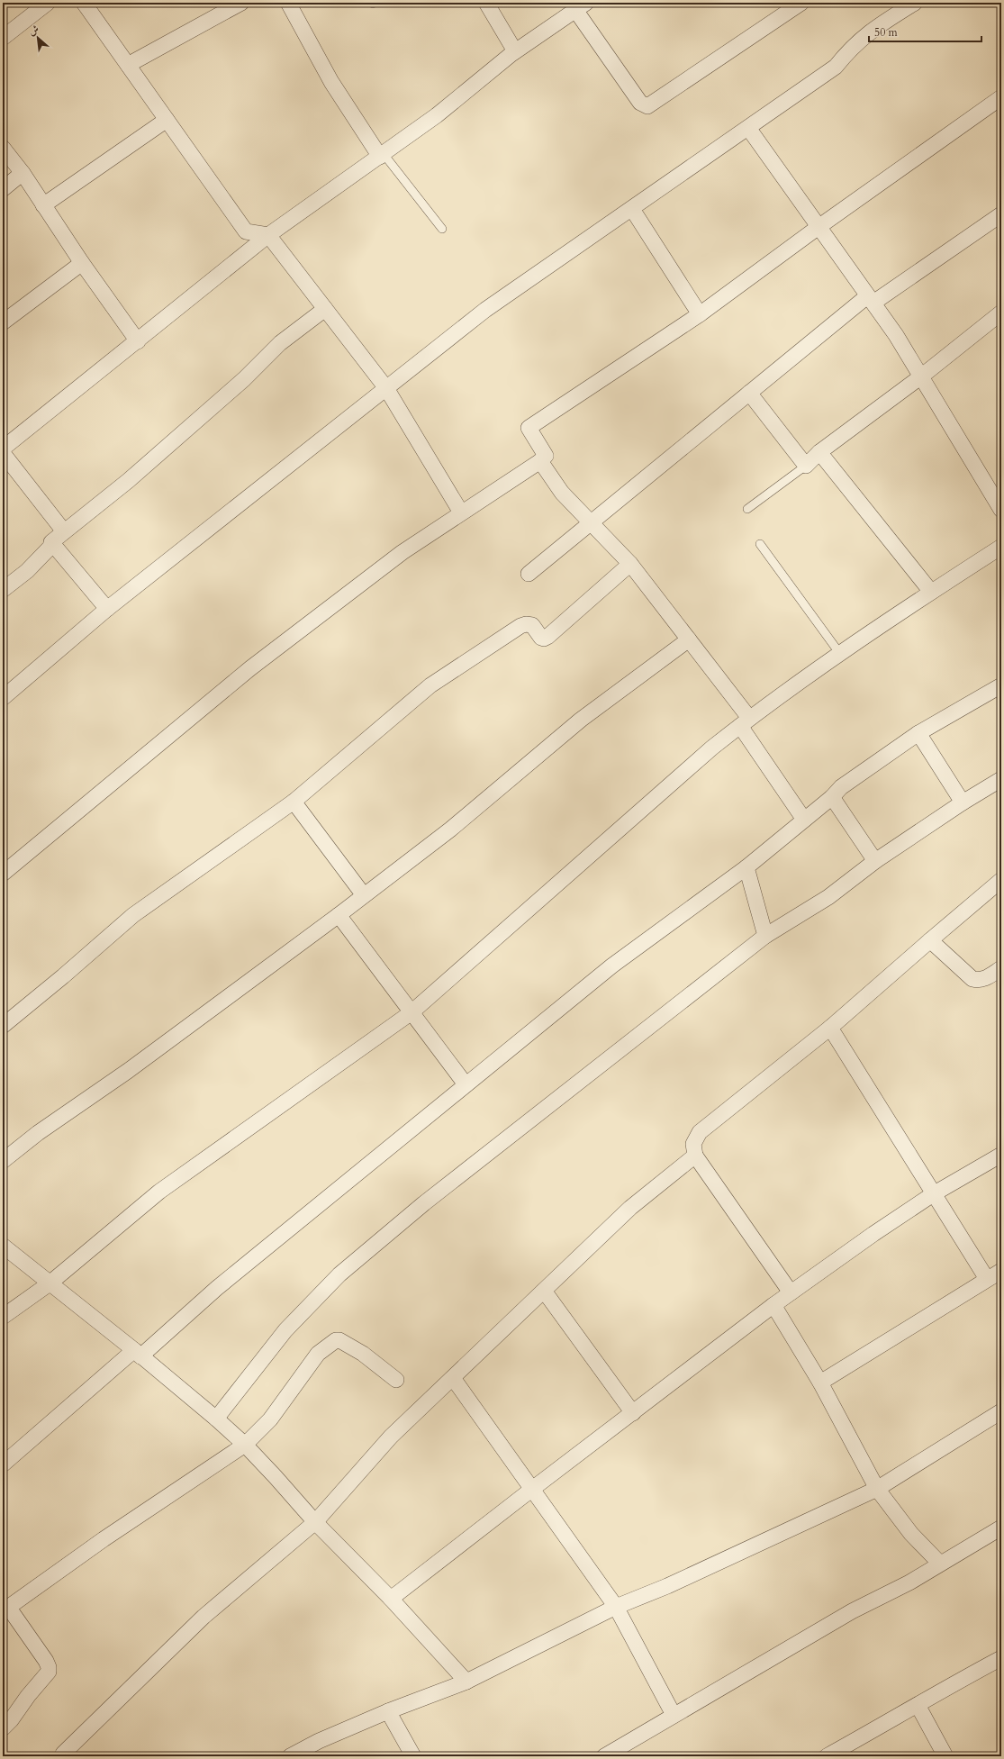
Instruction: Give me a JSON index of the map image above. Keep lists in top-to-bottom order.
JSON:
{
  "scale_bar": "50 m",
  "north": "top left"
}
